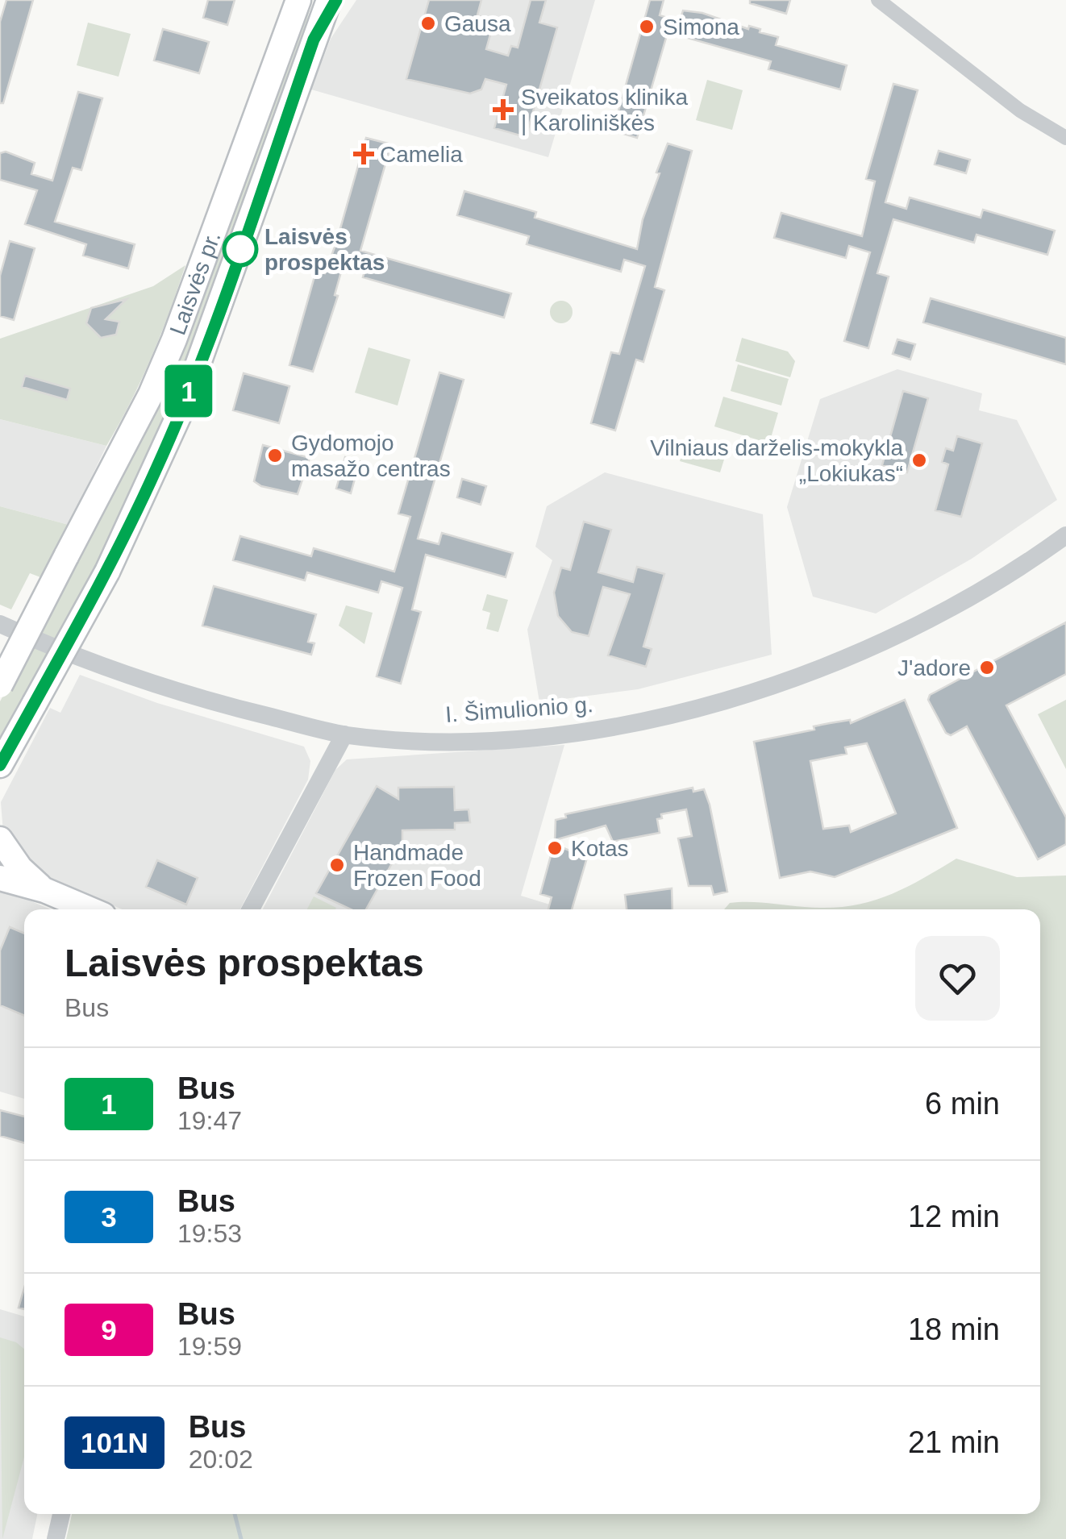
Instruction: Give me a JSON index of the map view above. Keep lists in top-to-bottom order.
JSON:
{
  "streets": {
    "main road": ["Laisvės pr."],
    "street": ["I. Šimulionio g."]
  },
  "places": {
    "other": [
      "Gausa",
      "Simona",
      "Laisvės prospektas",
      "Gydomojo masažo centras",
      "Vilniaus darželis-mokykla „Lokiukas“",
      "J'adore",
      "Kotas",
      "Handmade Frozen Food"
    ],
    "health": ["Sveikatos klinika | Karoliniškės", "Camelia"]
  },
  "lines": ["bus line 1"],
  "page": {
    "on_map": "1",
    "heading": ["Laisvės prospektas", "Bus"],
    "list": [
      {
        "mark": "1",
        "name": "Bus",
        "note": "19:47",
        "value": "6 min"
      },
      {
        "mark": "3",
        "name": "Bus",
        "note": "19:53",
        "value": "12 min"
      },
      {
        "mark": "9",
        "name": "Bus",
        "note": "19:59",
        "value": "18 min"
      },
      {
        "mark": "101N",
        "name": "Bus",
        "note": "20:02",
        "value": "21 min"
      }
    ]
  }
}
